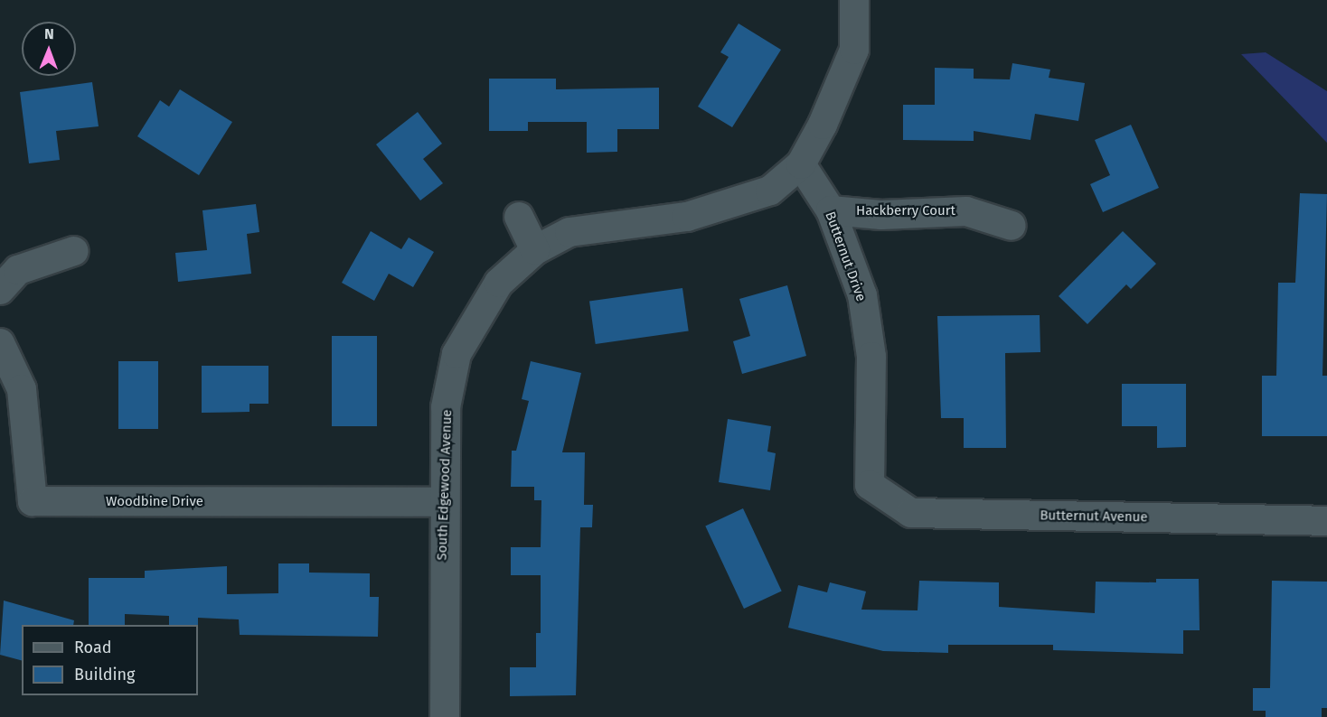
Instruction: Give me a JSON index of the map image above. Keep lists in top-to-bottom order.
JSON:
{
  "streets": {
    "street": [
      "Hackberry Court",
      "Butternut Drive",
      "South Edgewood Avenue",
      "Woodbine Drive",
      "Butternut Avenue"
    ]
  },
  "crossings": [
    ["Hackberry Court", "Butternut Drive"],
    ["Butternut Drive", "South Edgewood Avenue"],
    ["Butternut Drive", "Butternut Avenue"],
    ["South Edgewood Avenue", "Woodbine Drive"]
  ],
  "legend": ["Road", "Building"],
  "north": "top"
}
